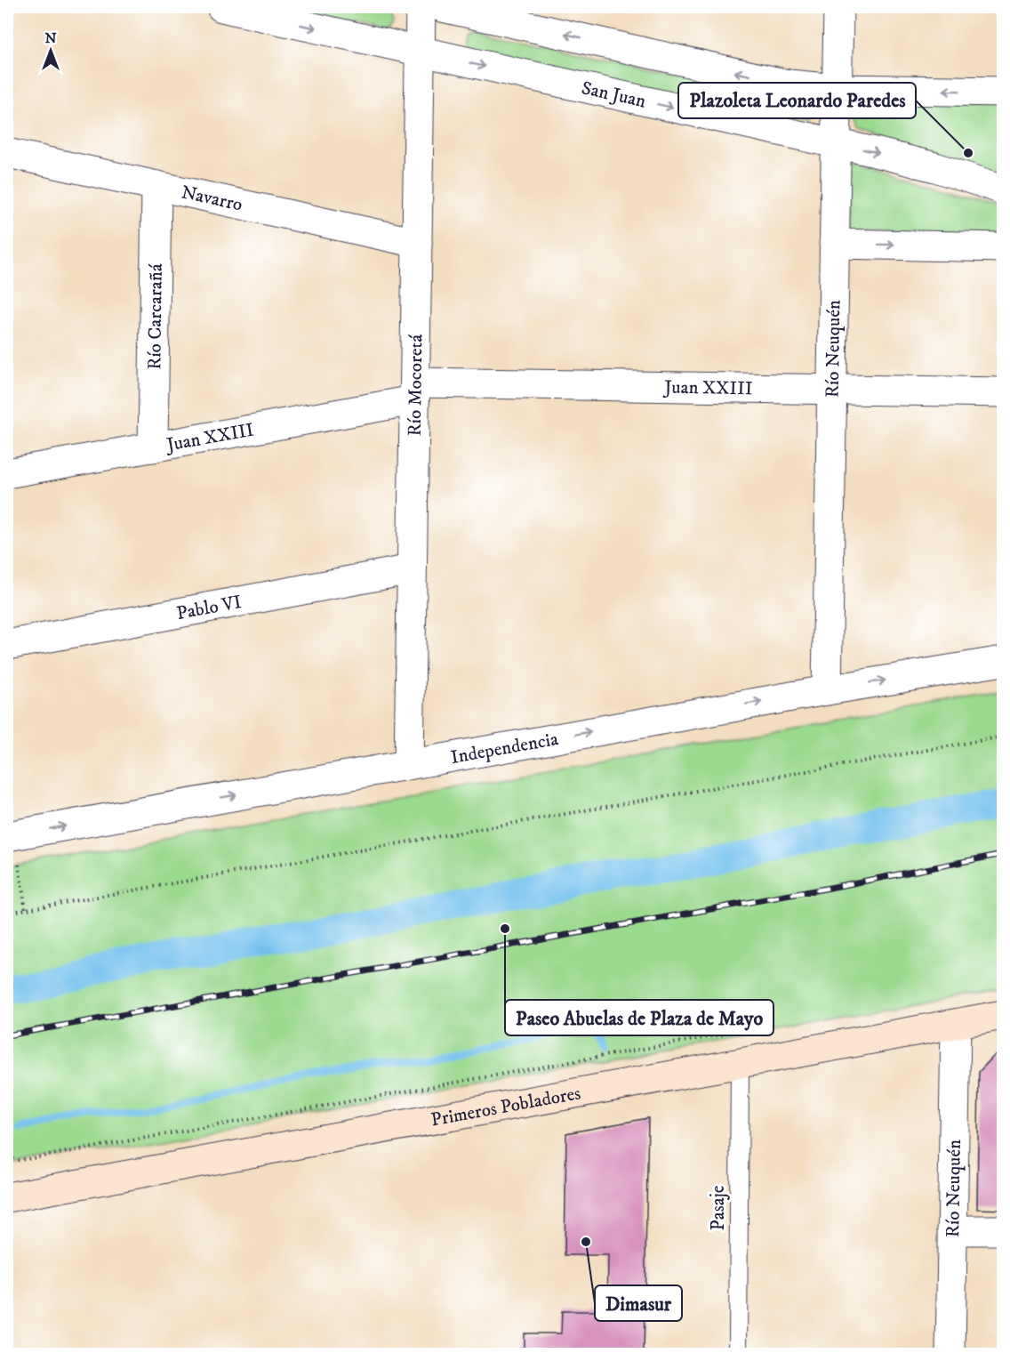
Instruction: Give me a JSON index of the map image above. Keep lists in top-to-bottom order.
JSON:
{
  "streets": {
    "main road": ["Primeros Pobladores"],
    "street": [
      "San Juan",
      "Navarro",
      "Río Carcarañá",
      "Río Neuquén",
      "Río Mocoretá",
      "Juan XXIII",
      "Pablo VI",
      "Independencia"
    ],
    "lane": ["Pasaje"]
  },
  "crossings": [
    ["San Juan", "Río Neuquén"],
    ["San Juan", "Río Mocoretá"],
    ["Navarro", "Río Carcarañá"],
    ["Navarro", "Río Mocoretá"],
    ["Río Carcarañá", "Juan XXIII"],
    ["Río Neuquén", "Juan XXIII"],
    ["Río Neuquén", "Independencia"],
    ["Río Neuquén", "Primeros Pobladores"],
    ["Río Mocoretá", "Juan XXIII"],
    ["Río Mocoretá", "Pablo VI"],
    ["Río Mocoretá", "Independencia"],
    ["Primeros Pobladores", "Pasaje"]
  ],
  "one_way": ["Independencia"],
  "places": ["Plazoleta Leonardo Paredes", "Paseo Abuelas de Plaza de Mayo", "Dimasur"],
  "north": "top"
}
